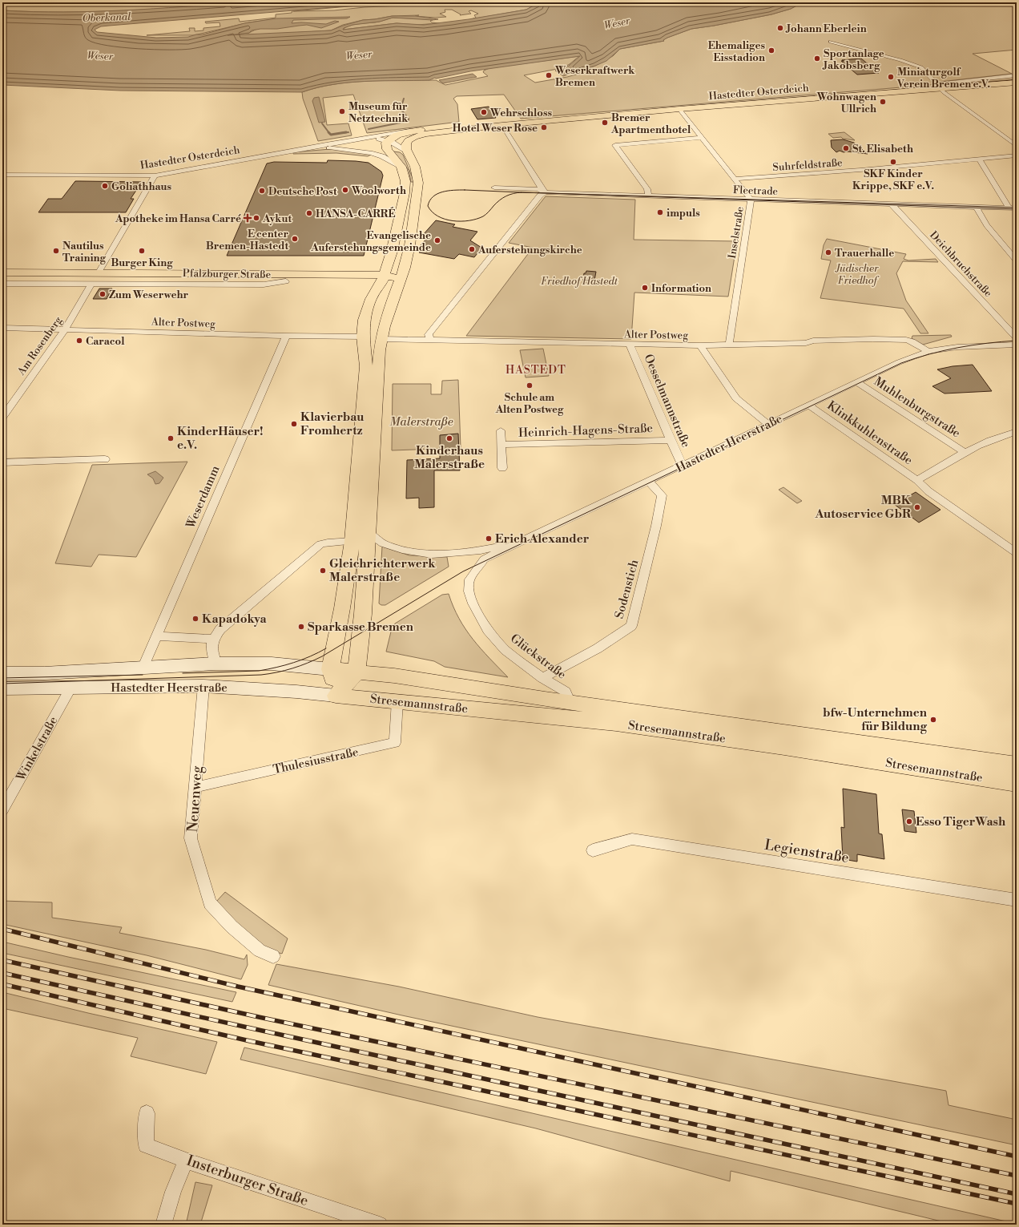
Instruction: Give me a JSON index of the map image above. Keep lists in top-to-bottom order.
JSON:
{
  "streets": {
    "main road": [
      "Hastedter Osterdeich",
      "Pfalzburger Straße",
      "Hastedter Heerstraße",
      "Stresemannstraße"
    ],
    "street": [
      "Suhrfeldstraße",
      "Fleetrade",
      "Inselstraße",
      "Deichbruchstraße",
      "Alter Postweg",
      "Am Rosenberg",
      "Oesselmannstraße",
      "Muhlenburgstraße",
      "Heinrich-Hagens-Straße",
      "Klinkkuhlenstraße",
      "Weserdamm",
      "Sodenstich",
      "Glückstraße",
      "Winkelstraße",
      "Thulesiusstraße",
      "Neuenweg",
      "Legienstraße",
      "Insterburger Straße"
    ]
  },
  "crossings": [
    ["Hastedter Osterdeich", "Inselstraße"],
    ["Suhrfeldstraße", "Inselstraße"],
    ["Fleetrade", "Inselstraße"],
    ["Fleetrade", "Deichbruchstraße"],
    ["Inselstraße", "Alter Postweg"],
    ["Deichbruchstraße", "Hastedter Heerstraße"],
    ["Pfalzburger Straße", "Am Rosenberg"],
    ["Alter Postweg", "Am Rosenberg"],
    ["Alter Postweg", "Oesselmannstraße"],
    ["Alter Postweg", "Hastedter Heerstraße"],
    ["Alter Postweg", "Weserdamm"],
    ["Oesselmannstraße", "Heinrich-Hagens-Straße"],
    ["Oesselmannstraße", "Hastedter Heerstraße"],
    ["Muhlenburgstraße", "Hastedter Heerstraße"],
    ["Klinkkuhlenstraße", "Hastedter Heerstraße"],
    ["Hastedter Heerstraße", "Weserdamm"],
    ["Hastedter Heerstraße", "Sodenstich"],
    ["Hastedter Heerstraße", "Glückstraße"],
    ["Hastedter Heerstraße", "Stresemannstraße"],
    ["Hastedter Heerstraße", "Winkelstraße"],
    ["Hastedter Heerstraße", "Neuenweg"],
    ["Sodenstich", "Glückstraße"],
    ["Glückstraße", "Stresemannstraße"],
    ["Stresemannstraße", "Thulesiusstraße"],
    ["Thulesiusstraße", "Neuenweg"]
  ],
  "districts": ["HASTEDT"],
  "water": ["Oberkanal", "Weser"],
  "parks": ["Jüdischer Friedhof", "Friedhof Hastedt", "Malerstraße"],
  "places": {
    "other": [
      "Johann Eberlein",
      "Ehemaliges Eisstadion",
      "Sportanlage Jakobsberg",
      "Weserkraftwerk Bremen",
      "Miniaturgolf Verein Bremen e.V.",
      "Wohnwagen Ullrich",
      "Museum für Netztechnik",
      "Wehrschloss",
      "Bremer Apartmenthotel",
      "Hotel Weser Rose",
      "St. Elisabeth",
      "SKF Kinder Krippe, SKF e.V.",
      "Goliathhaus",
      "Woolworth",
      "Deutsche Post",
      "impuls",
      "HANSA-CARRÉ",
      "Aykut",
      "E center Bremen-Hastedt",
      "Evangelische Auferstehungsgemeinde",
      "Auferstehungskirche",
      "Nautilus Training",
      "Burger King",
      "Trauerhalle",
      "Information",
      "Zum Weserwehr",
      "Caracol",
      "Schule am Alten Postweg",
      "Klavierbau Fromhertz",
      "KinderHäuser! e.V.",
      "Kinderhaus Malerstraße",
      "MBK Autoservice GbR",
      "Erich Alexander",
      "Gleichrichterwerk Malerstraße",
      "Kapadokya",
      "Sparkasse Bremen",
      "bfw-Unternehmen für Bildung",
      "Esso TigerWash"
    ],
    "health": ["Apotheke im Hansa Carré"]
  }
}
